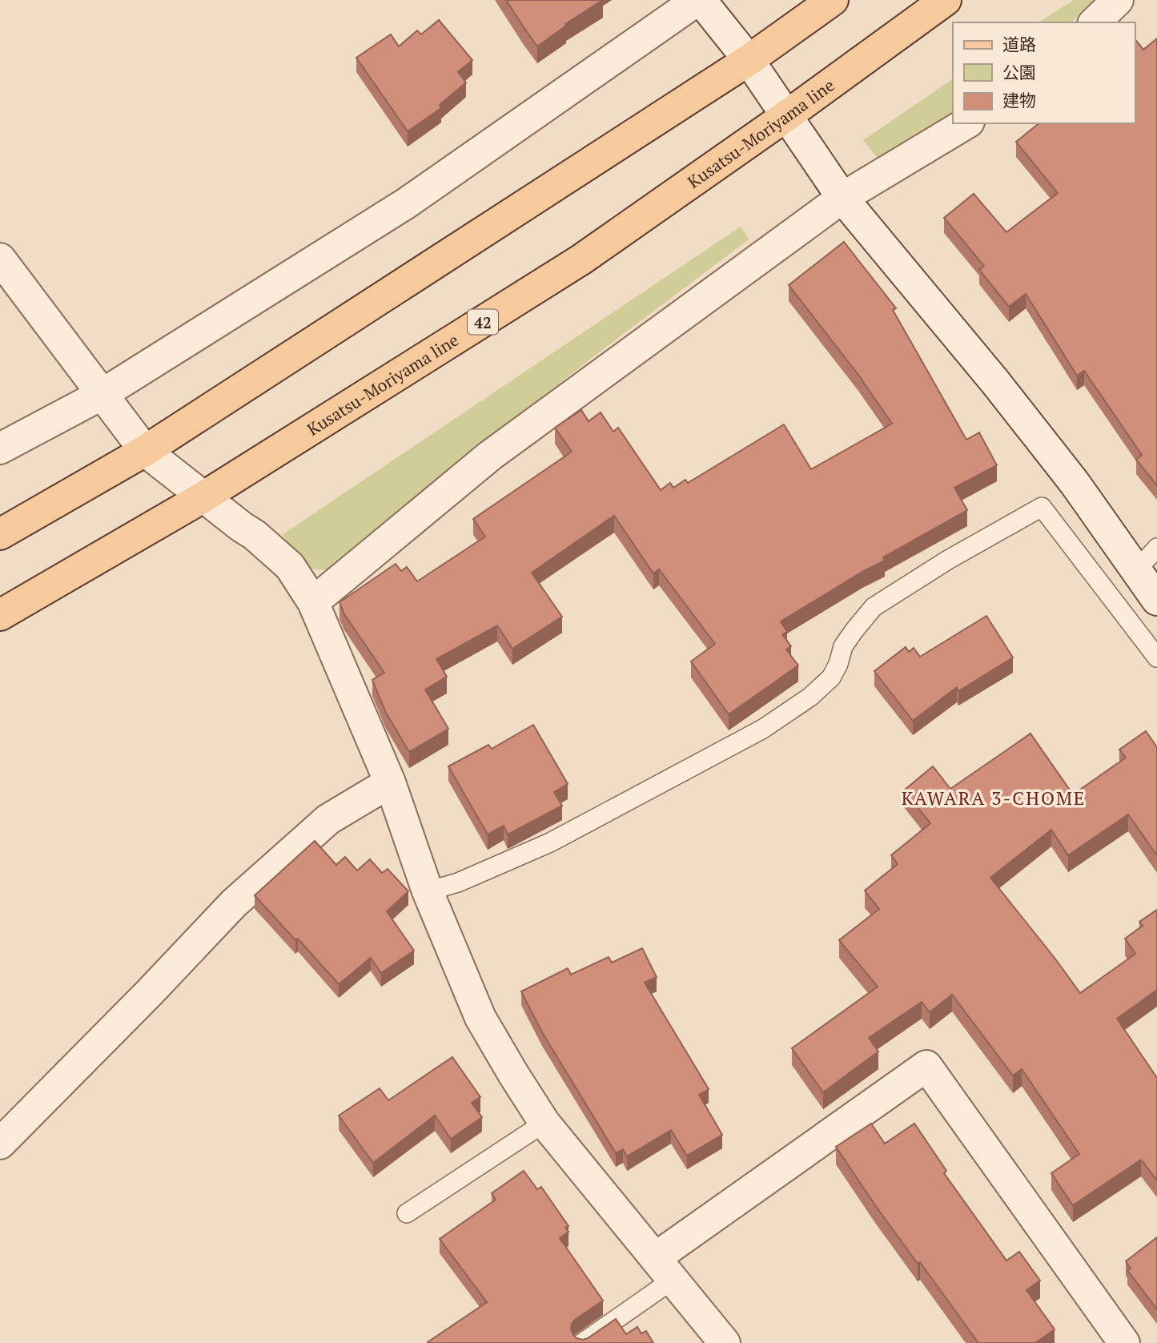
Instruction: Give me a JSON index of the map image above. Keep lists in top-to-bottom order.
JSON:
{
  "streets": {
    "main road": ["Kusatsu-Moriyama line", "42"]
  },
  "districts": ["KAWARA 3-CHOME"],
  "legend": ["道路", "公園", "建物"]
}
